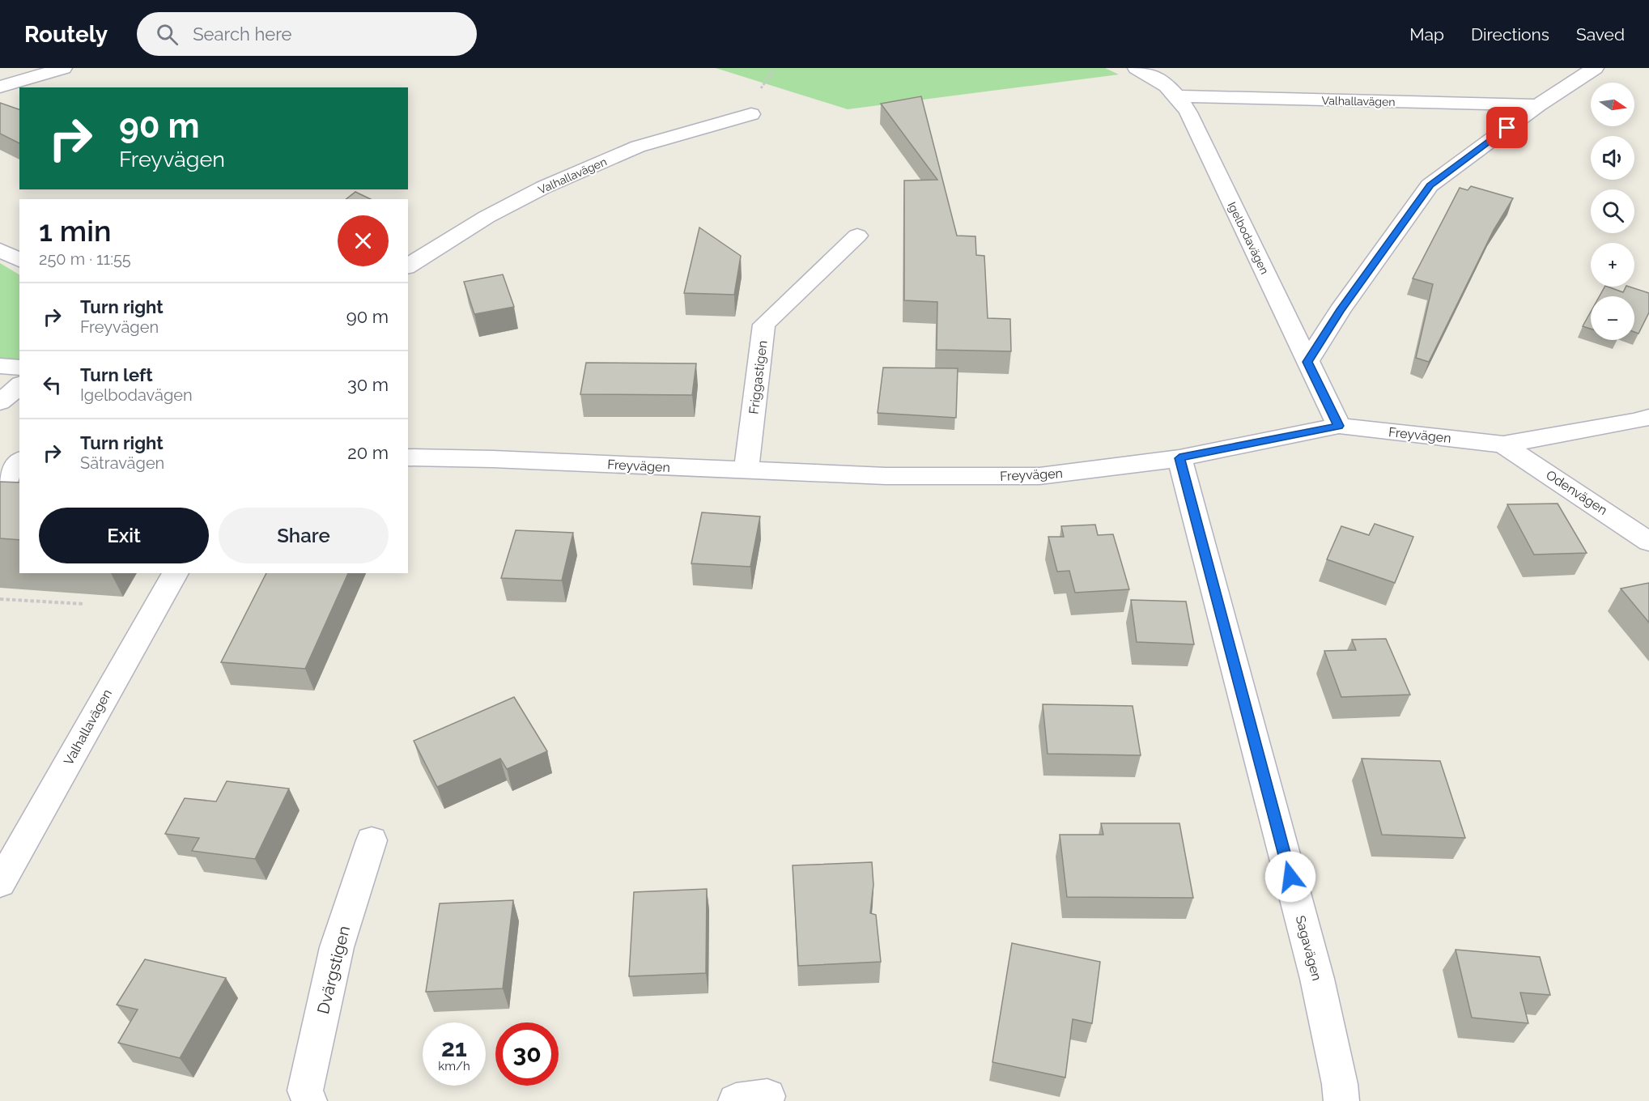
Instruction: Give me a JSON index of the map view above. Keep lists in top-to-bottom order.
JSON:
{
  "streets": {
    "street": [
      "Valhallavägen",
      "Igelbodavägen",
      "Friggastigen",
      "Freyvägen",
      "Odenvägen",
      "Sagavägen",
      "Dvärgstigen"
    ]
  },
  "crossings": [
    ["Valhallavägen", "Igelbodavägen"],
    ["Igelbodavägen", "Freyvägen"],
    ["Friggastigen", "Freyvägen"],
    ["Freyvägen", "Odenvägen"],
    ["Freyvägen", "Sagavägen"]
  ],
  "north": "right",
  "page": {
    "header": "Routely",
    "search": "Search here",
    "nav": ["Map", "Directions", "Saved"],
    "map_buttons": ["+", "−"],
    "turn": ["90 m", "Freyvägen"],
    "heading": ["1 min", "250 m · 11:55"],
    "list": [
      {
        "name": "Turn right",
        "note": "Freyvägen",
        "value": "90 m"
      },
      {
        "name": "Turn left",
        "note": "Igelbodavägen",
        "value": "30 m"
      },
      {
        "name": "Turn right",
        "note": "Sätravägen",
        "value": "20 m"
      }
    ],
    "buttons": ["Exit", "Share"],
    "speed": "21 km/h",
    "limit": "30"
  }
}
